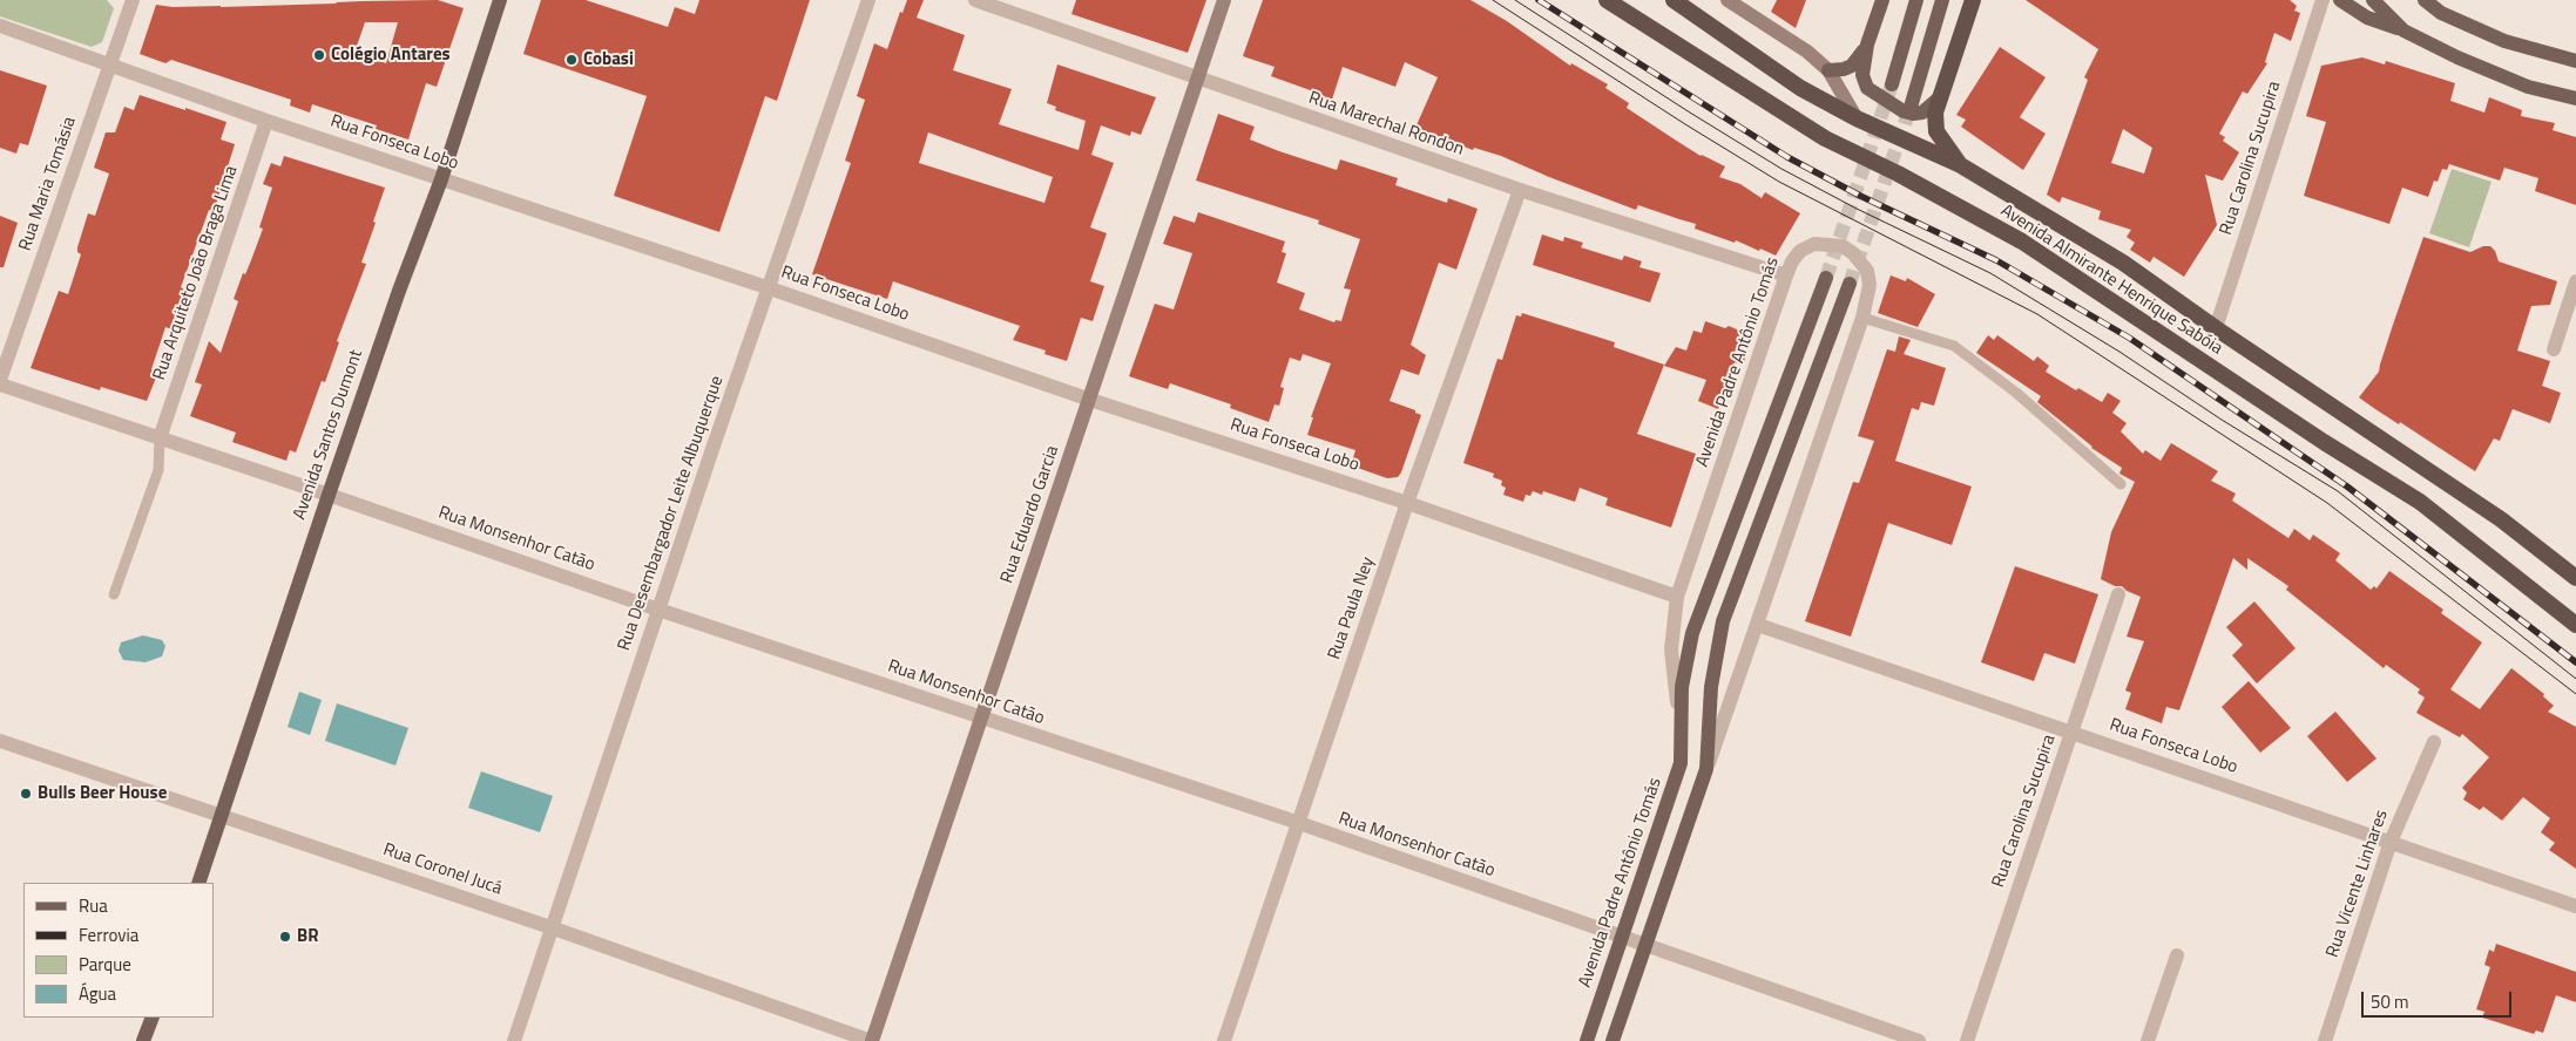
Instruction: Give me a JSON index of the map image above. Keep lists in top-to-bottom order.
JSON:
{
  "streets": {
    "highway": ["Avenida Almirante Henrique Sabóia"],
    "main road": ["Avenida Padre Antônio Tomás", "Avenida Santos Dumont", "Rua Eduardo Garcia"],
    "street": [
      "Rua Marechal Rondon",
      "Rua Fonseca Lobo",
      "Rua Carolina Sucupira",
      "Rua Maria Tomásia",
      "Rua Arquiteto João Braga Lima",
      "Rua Desembargador Leite Albuquerque",
      "Rua Monsenhor Catão",
      "Rua Paula Ney",
      "Rua Coronel Jucá",
      "Rua Vicente Linhares"
    ]
  },
  "crossings": [
    ["Rua Marechal Rondon", "Avenida Padre Antônio Tomás"],
    ["Rua Marechal Rondon", "Rua Eduardo Garcia"],
    ["Rua Marechal Rondon", "Rua Paula Ney"],
    ["Rua Fonseca Lobo", "Rua Carolina Sucupira"],
    ["Rua Fonseca Lobo", "Rua Maria Tomásia"],
    ["Rua Fonseca Lobo", "Rua Arquiteto João Braga Lima"],
    ["Rua Fonseca Lobo", "Avenida Padre Antônio Tomás"],
    ["Rua Fonseca Lobo", "Avenida Santos Dumont"],
    ["Rua Fonseca Lobo", "Rua Desembargador Leite Albuquerque"],
    ["Rua Fonseca Lobo", "Rua Eduardo Garcia"],
    ["Rua Fonseca Lobo", "Rua Paula Ney"],
    ["Rua Fonseca Lobo", "Rua Vicente Linhares"],
    ["Rua Carolina Sucupira", "Avenida Almirante Henrique Sabóia"],
    ["Rua Maria Tomásia", "Rua Monsenhor Catão"],
    ["Rua Arquiteto João Braga Lima", "Rua Monsenhor Catão"],
    ["Avenida Padre Antônio Tomás", "Rua Monsenhor Catão"],
    ["Avenida Santos Dumont", "Rua Monsenhor Catão"],
    ["Avenida Santos Dumont", "Rua Coronel Jucá"],
    ["Rua Desembargador Leite Albuquerque", "Rua Monsenhor Catão"],
    ["Rua Desembargador Leite Albuquerque", "Rua Coronel Jucá"],
    ["Rua Eduardo Garcia", "Rua Monsenhor Catão"],
    ["Rua Eduardo Garcia", "Rua Coronel Jucá"],
    ["Rua Monsenhor Catão", "Rua Paula Ney"]
  ],
  "places": [
    "Colégio Antares",
    "Cobasi",
    "Bulls Beer House",
    "BR"
  ],
  "legend": [
    "Rua",
    "Ferrovia",
    "Parque",
    "Água"
  ],
  "scale_bar": "50 m"
}
